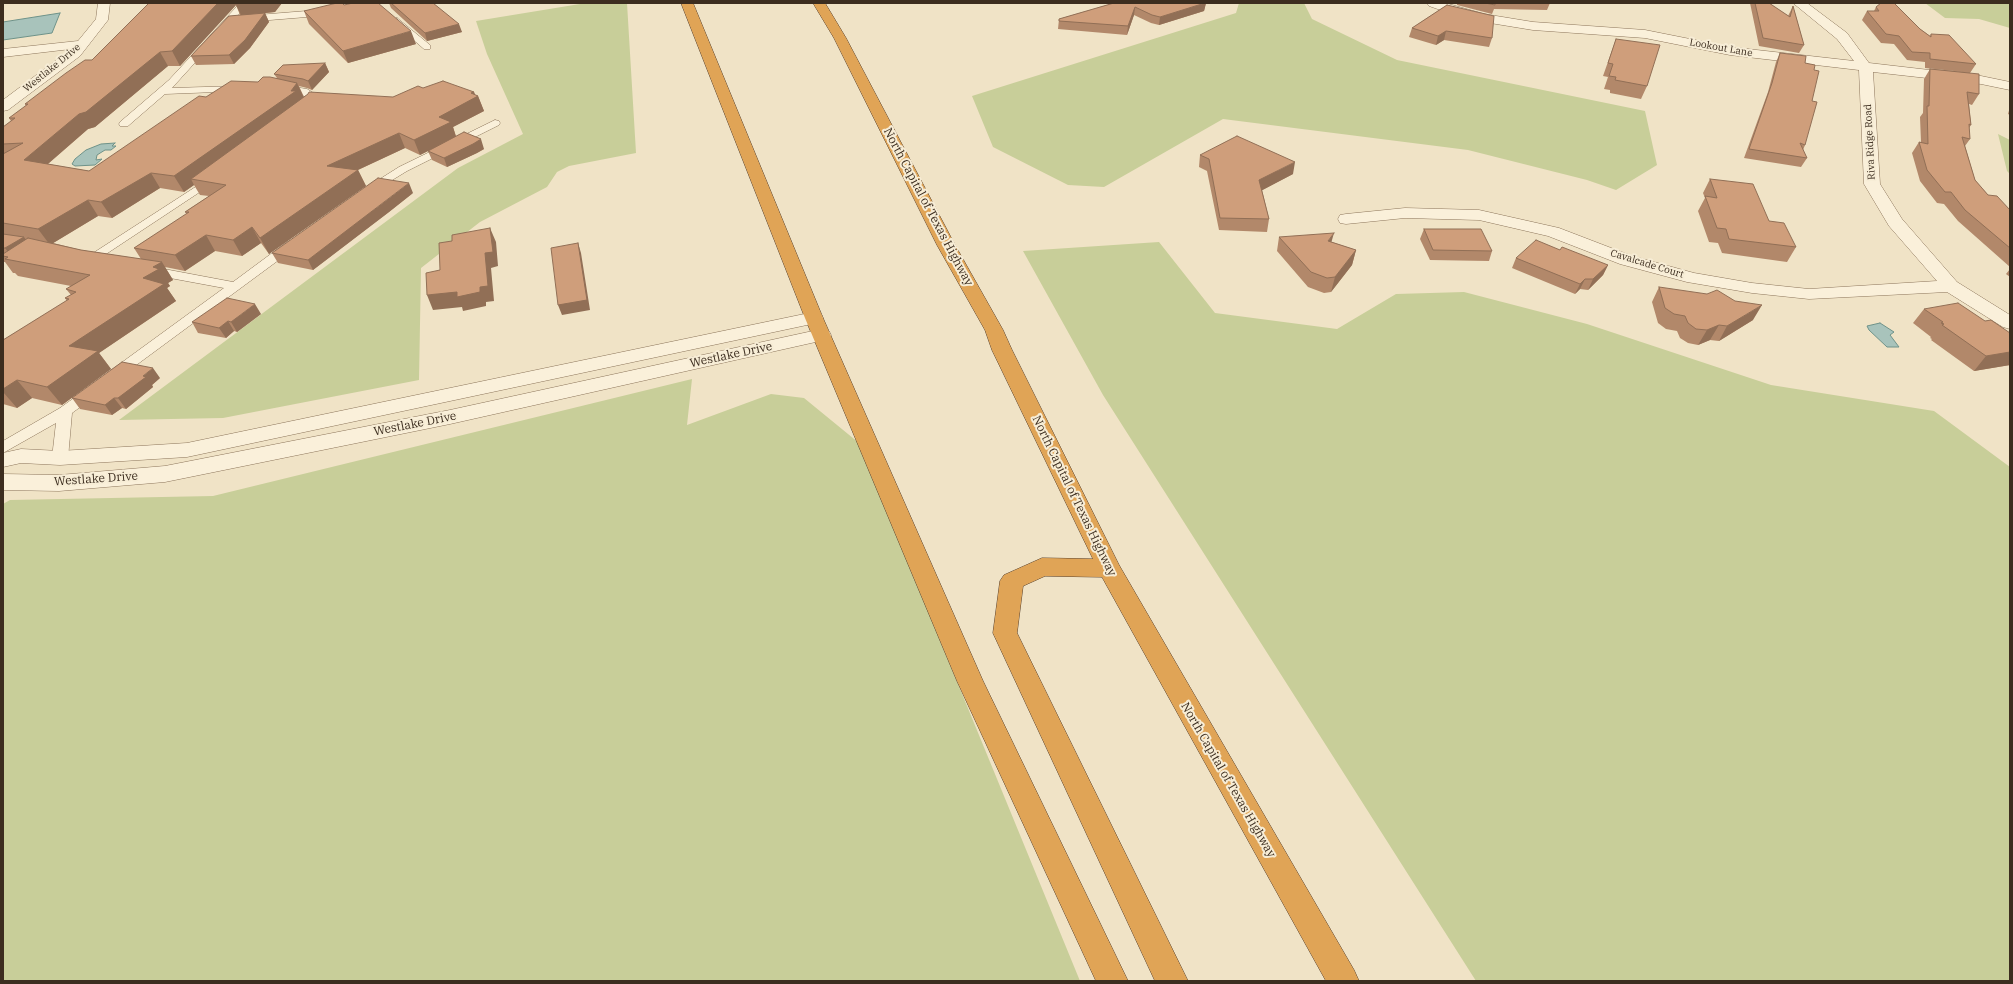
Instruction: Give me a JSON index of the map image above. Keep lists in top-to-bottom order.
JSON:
{
  "streets": {
    "highway": ["North Capital of Texas Highway"],
    "street": [
      "Lookout Lane",
      "Westlake Drive",
      "Riva Ridge Road",
      "Cavalcade Court"
    ]
  },
  "crossings": [
    ["Lookout Lane", "Riva Ridge Road"],
    ["Riva Ridge Road", "Cavalcade Court"]
  ]
}
